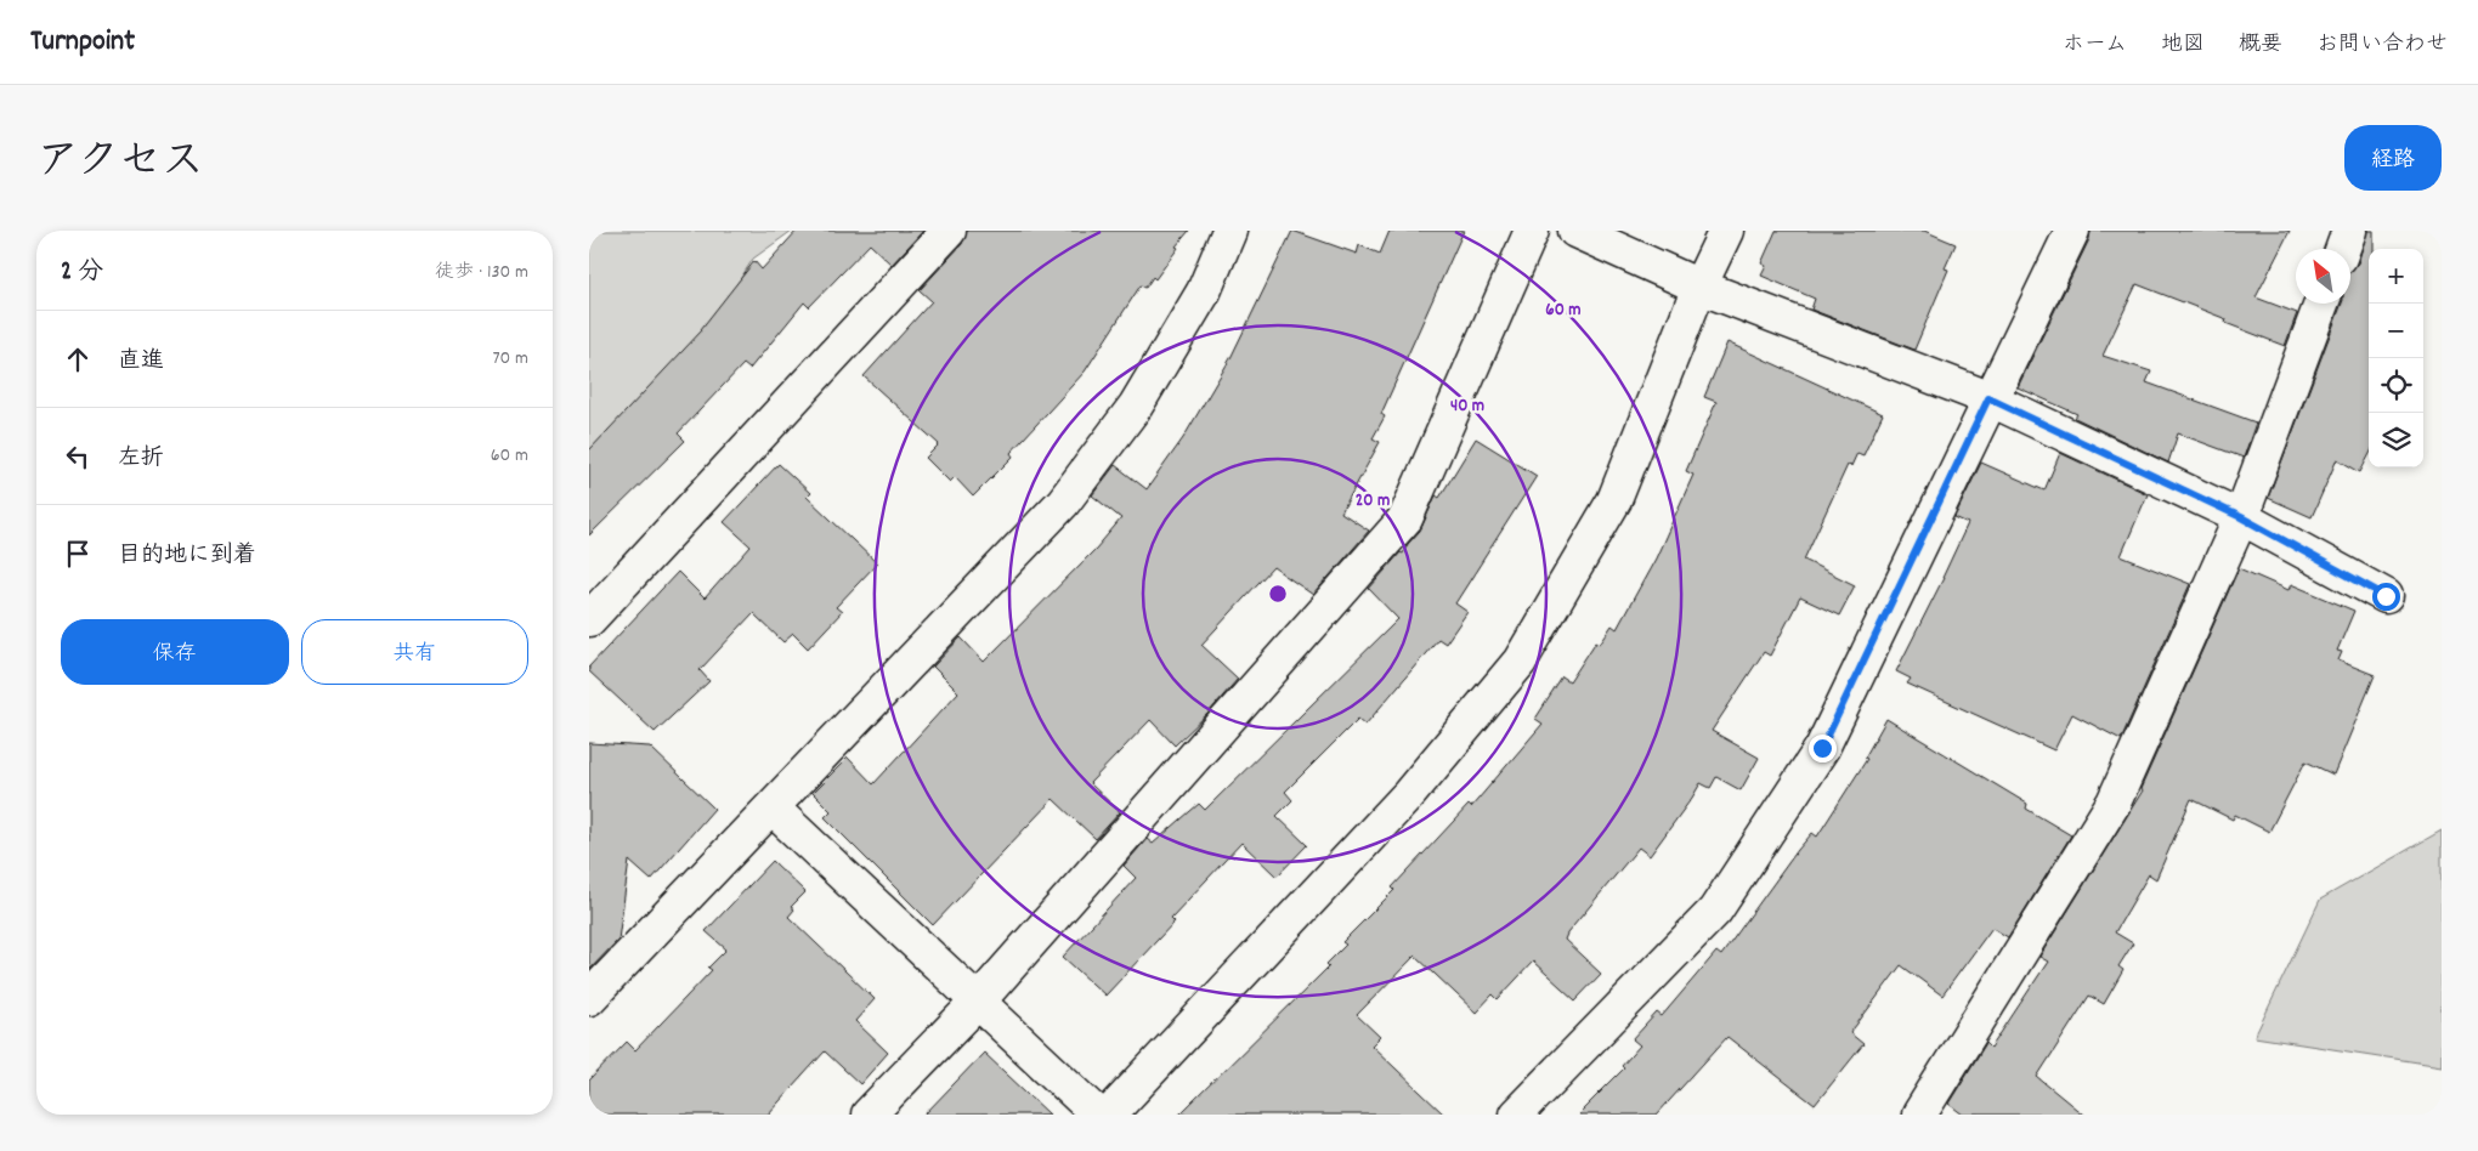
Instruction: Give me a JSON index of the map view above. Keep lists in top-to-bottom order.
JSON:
{
  "north": "top left",
  "page": {
    "header": "Turnpoint",
    "nav": [
      "ホーム",
      "地図",
      "概要",
      "お問い合わせ"
    ],
    "title": "アクセス",
    "buttons": [
      "経路",
      ["保存", "共有"]
    ],
    "heading": ["2 分", "徒歩 · 130 m"],
    "map_buttons": ["+", "−"],
    "list": [
      ["直進", "70 m"],
      ["左折", "60 m"],
      "目的地に到着"
    ]
  },
  "rings": ["60 m", "40 m", "20 m"]
}
